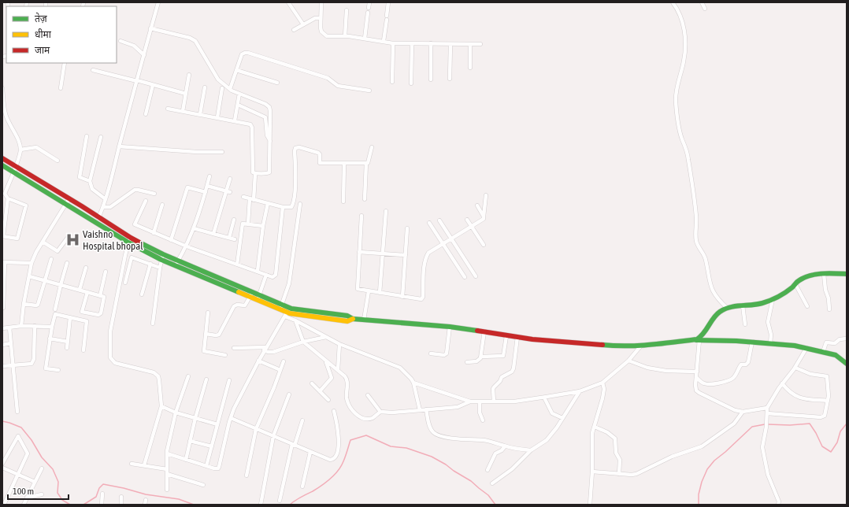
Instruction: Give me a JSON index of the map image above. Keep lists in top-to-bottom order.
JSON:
{
  "places": {
    "hospital": ["Vaishno Hospital bhopal"]
  },
  "legend": ["तेज़", "धीमा", "जाम"],
  "scale_bar": "100 m"
}
